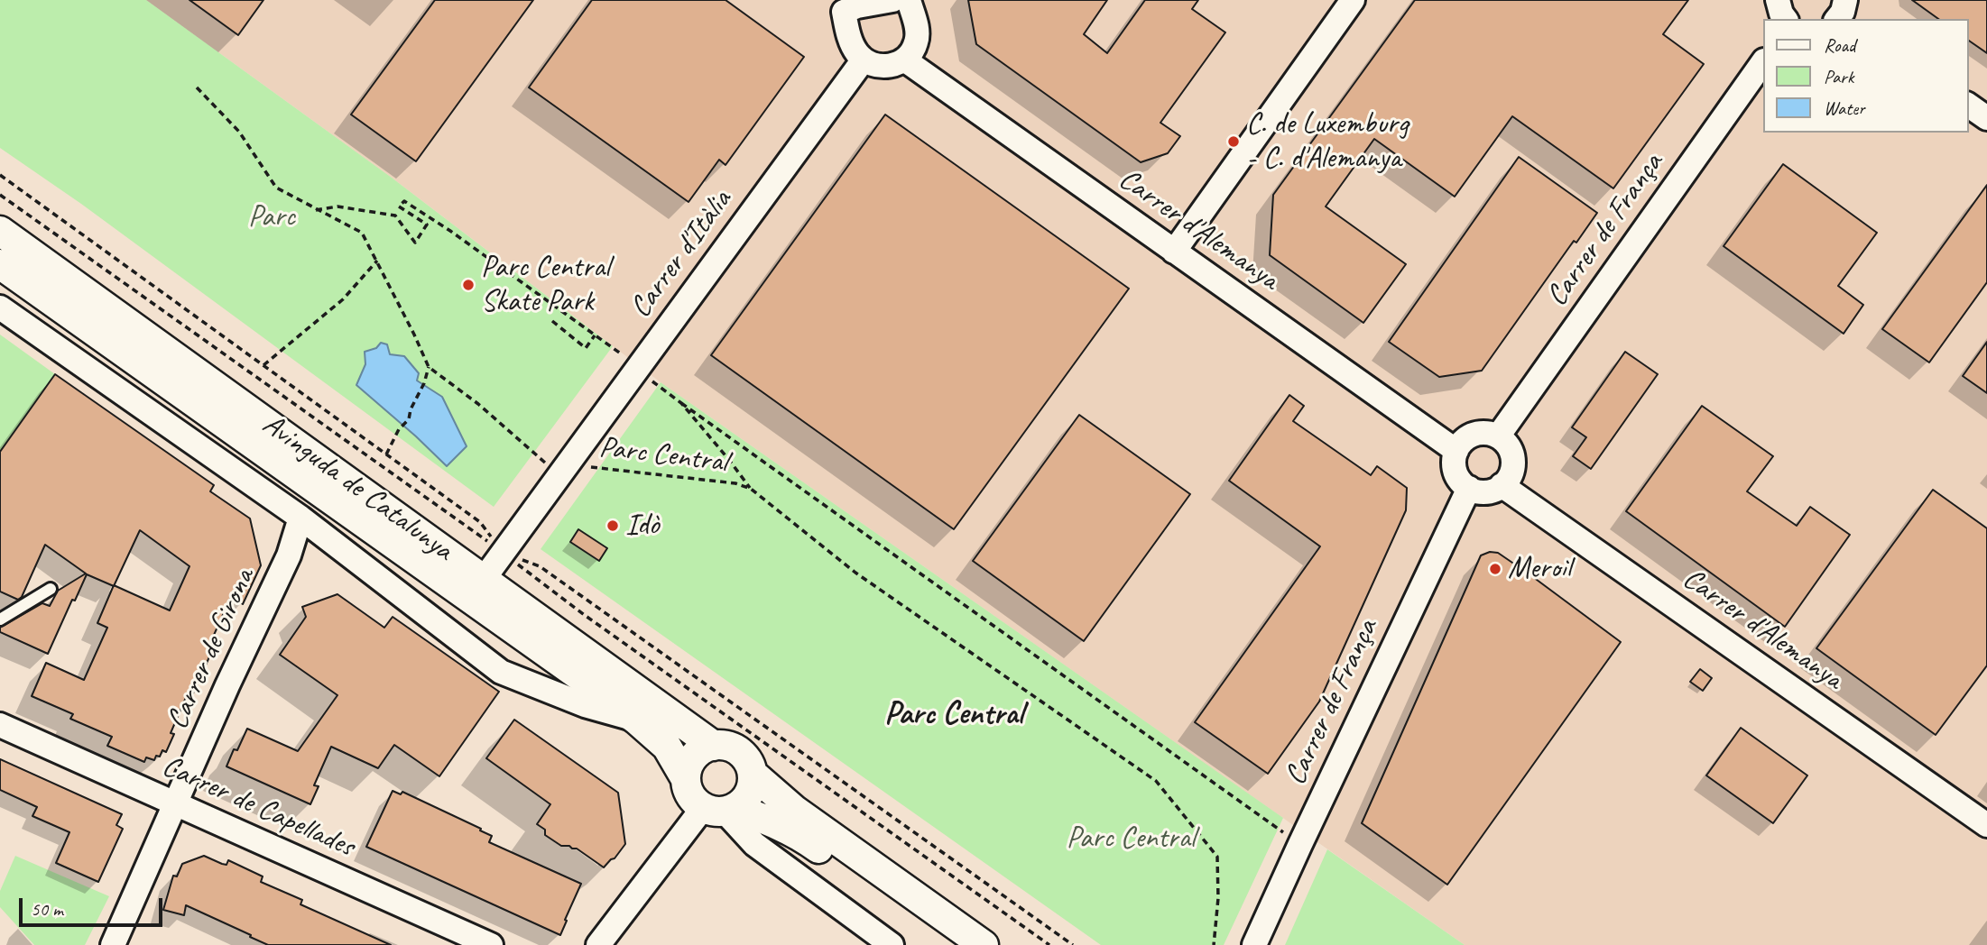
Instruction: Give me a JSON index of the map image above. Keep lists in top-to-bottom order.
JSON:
{
  "streets": {
    "street": [
      "Carrer d'Alemanya",
      "Carrer de França",
      "Carrer d'Itàlia",
      "Avinguda de Catalunya",
      "Carrer de Girona",
      "Carrer de Capellades"
    ],
    "path": ["Parc Central"]
  },
  "crossings": [
    ["Carrer d'Alemanya", "Carrer de França"],
    ["Carrer d'Itàlia", "Parc Central"],
    ["Carrer d'Itàlia", "Avinguda de Catalunya"],
    ["Carrer de Girona", "Carrer de Capellades"]
  ],
  "districts": ["Parc Central"],
  "parks": ["Parc", "Parc Central"],
  "places": [
    "C. de Luxemburg - C. d'Alemanya",
    "Parc Central Skate Park",
    "Idò",
    "Meroil"
  ],
  "legend": ["Road", "Park", "Water"],
  "scale_bar": "50 m"
}
